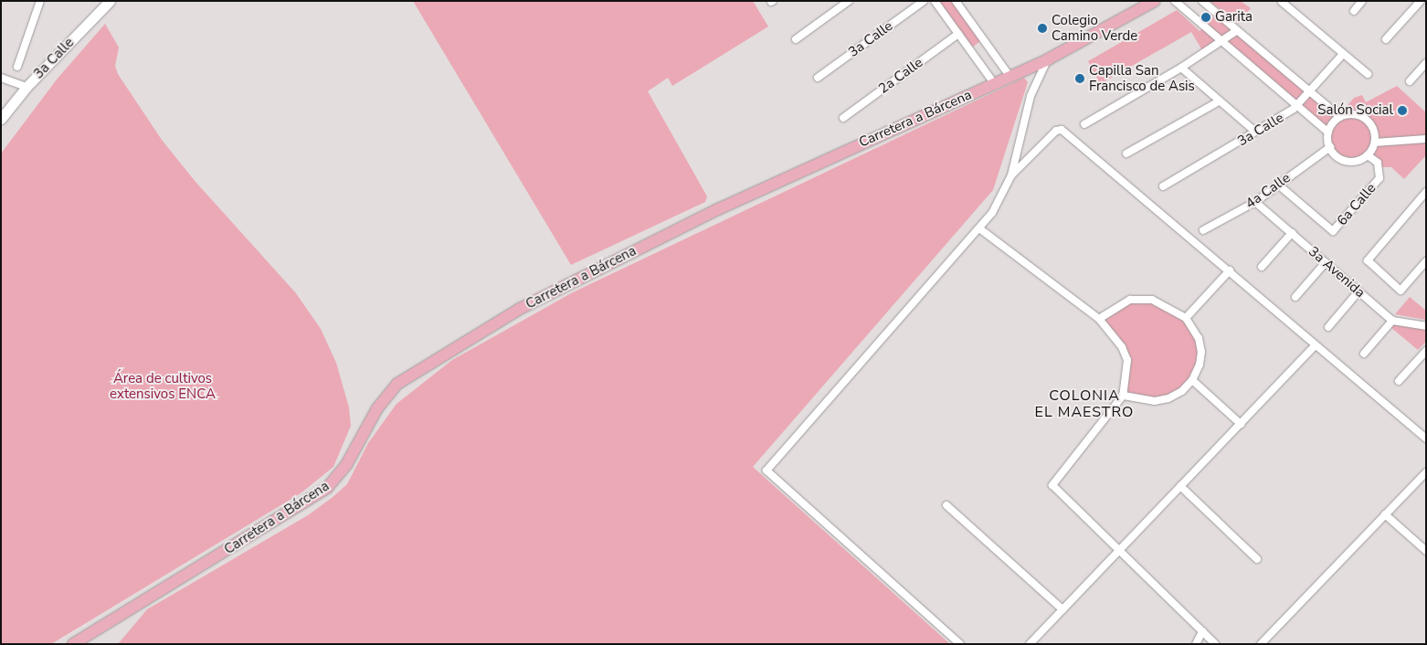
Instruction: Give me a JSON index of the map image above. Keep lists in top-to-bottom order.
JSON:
{
  "streets": {
    "main road": ["3a Calle", "Carretera a Bárcena"],
    "street": [
      "2a Calle",
      "4a Calle",
      "6a Calle",
      "3a Avenida"
    ]
  },
  "crossings": [
    ["4a Calle", "6a Calle"],
    ["4a Calle", "3a Avenida"]
  ],
  "districts": ["COLONIA EL MAESTRO"],
  "parks": ["Área de cultivos extensivos ENCA"],
  "places": [
    "Garita",
    "Colegio Camino Verde",
    "Capilla San Francisco de Asis",
    "Salón Social"
  ]
}
